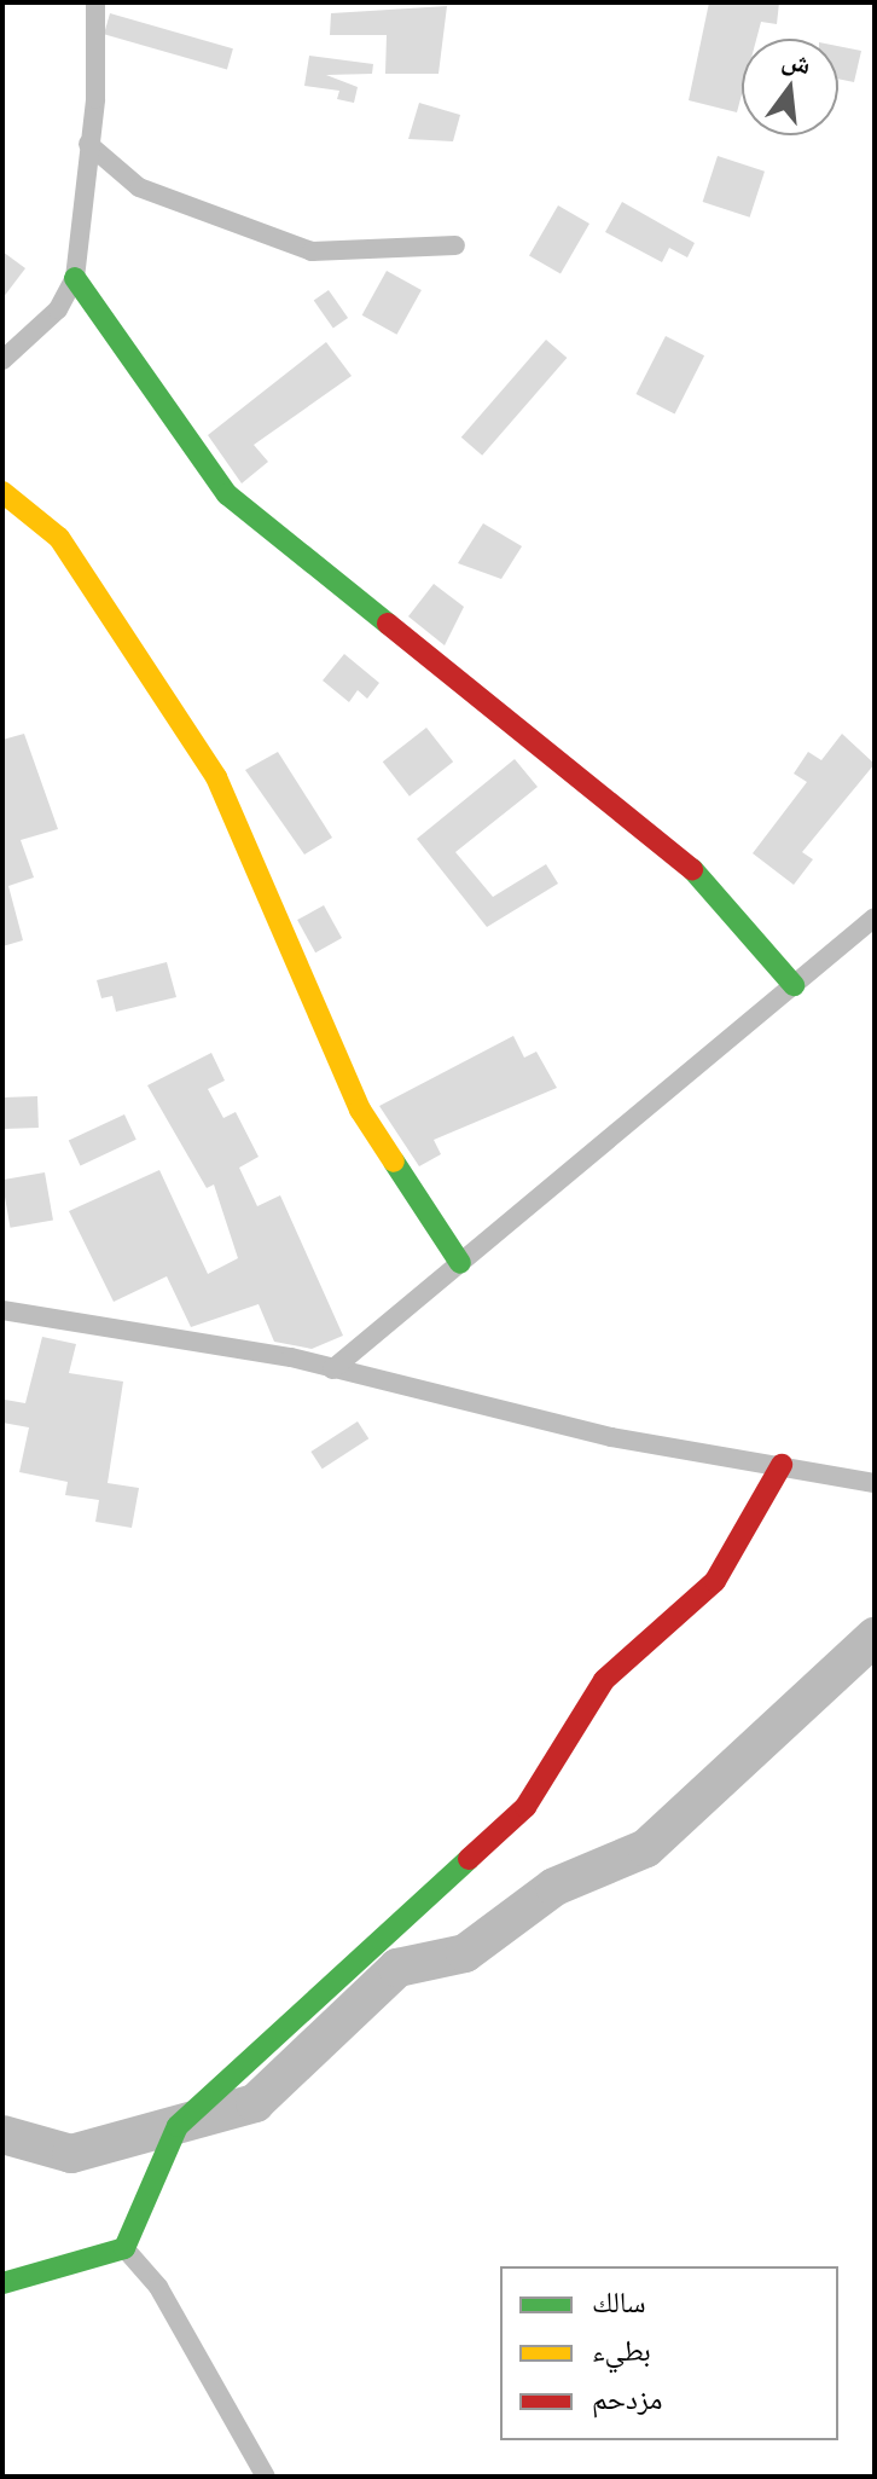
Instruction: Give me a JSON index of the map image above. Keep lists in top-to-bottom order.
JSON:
{
  "legend": ["سالك", "بطيء", "مزدحم"],
  "north": "top"
}
